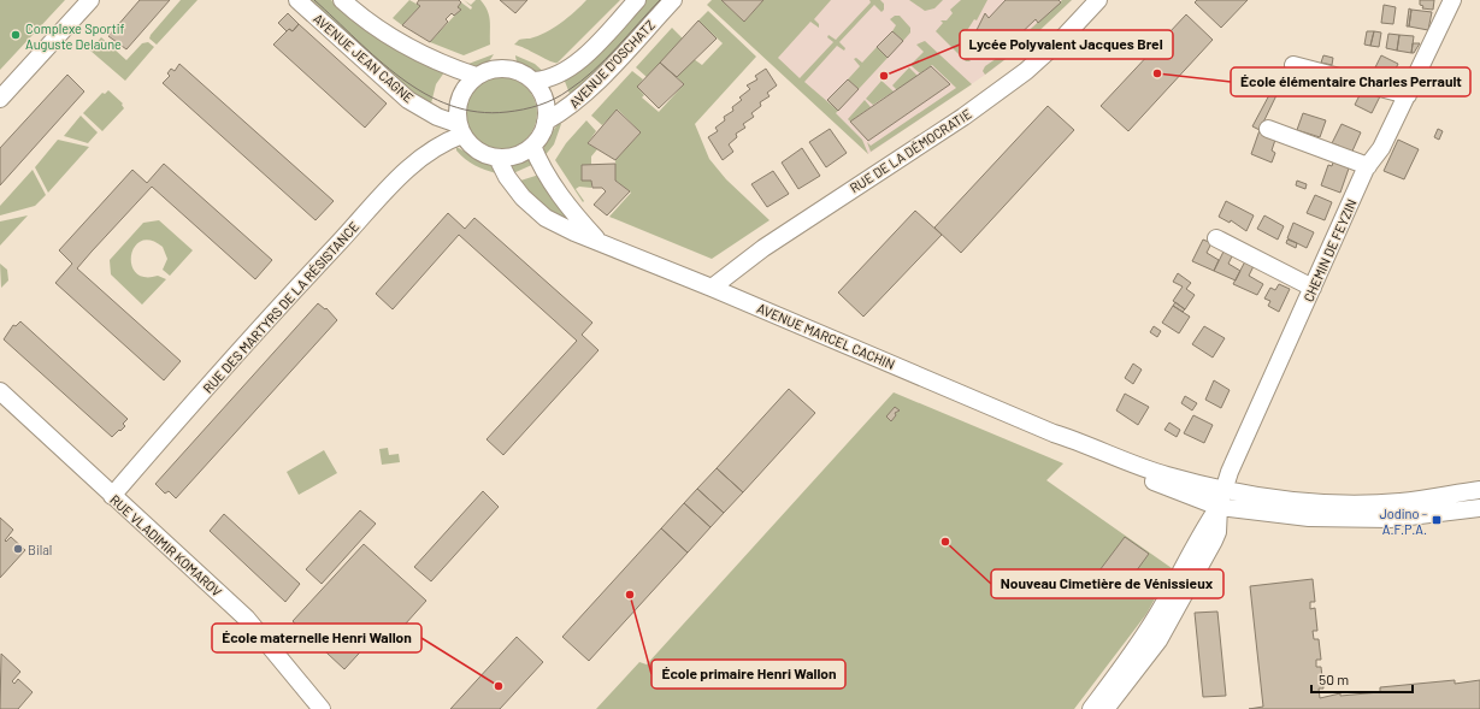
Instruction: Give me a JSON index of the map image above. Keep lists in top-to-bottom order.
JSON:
{
  "streets": {
    "street": [
      "AVENUE JEAN CAGNE",
      "AVENUE D'OSCHATZ",
      "RUE DE LA DÉMOCRATIE",
      "CHEMIN DE FEYZIN",
      "RUE DES MARTYRS DE LA RÉSISTANCE",
      "AVENUE MARCEL CACHIN",
      "RUE VLADIMIR KOMAROV"
    ]
  },
  "crossings": [
    ["AVENUE JEAN CAGNE", "AVENUE D'OSCHATZ"],
    ["AVENUE JEAN CAGNE", "RUE DES MARTYRS DE LA RÉSISTANCE"],
    ["AVENUE JEAN CAGNE", "AVENUE MARCEL CACHIN"],
    ["AVENUE D'OSCHATZ", "RUE DES MARTYRS DE LA RÉSISTANCE"],
    ["AVENUE D'OSCHATZ", "AVENUE MARCEL CACHIN"],
    ["RUE DE LA DÉMOCRATIE", "AVENUE MARCEL CACHIN"],
    ["CHEMIN DE FEYZIN", "AVENUE MARCEL CACHIN"],
    ["RUE DES MARTYRS DE LA RÉSISTANCE", "AVENUE MARCEL CACHIN"],
    ["RUE DES MARTYRS DE LA RÉSISTANCE", "RUE VLADIMIR KOMAROV"]
  ],
  "places": {
    "other": [
      "Complexe Sportif Auguste Delaune",
      "École élémentaire Charles Perrault",
      "Lycée Polyvalent Jacques Brel",
      "Nouveau Cimetière de Vénissieux",
      "Bilal",
      "École primaire Henri Wallon",
      "École maternelle Henri Wallon"
    ],
    "transit": ["Jodino - A.F.P.A."]
  },
  "scale_bar": "50 m"
}
